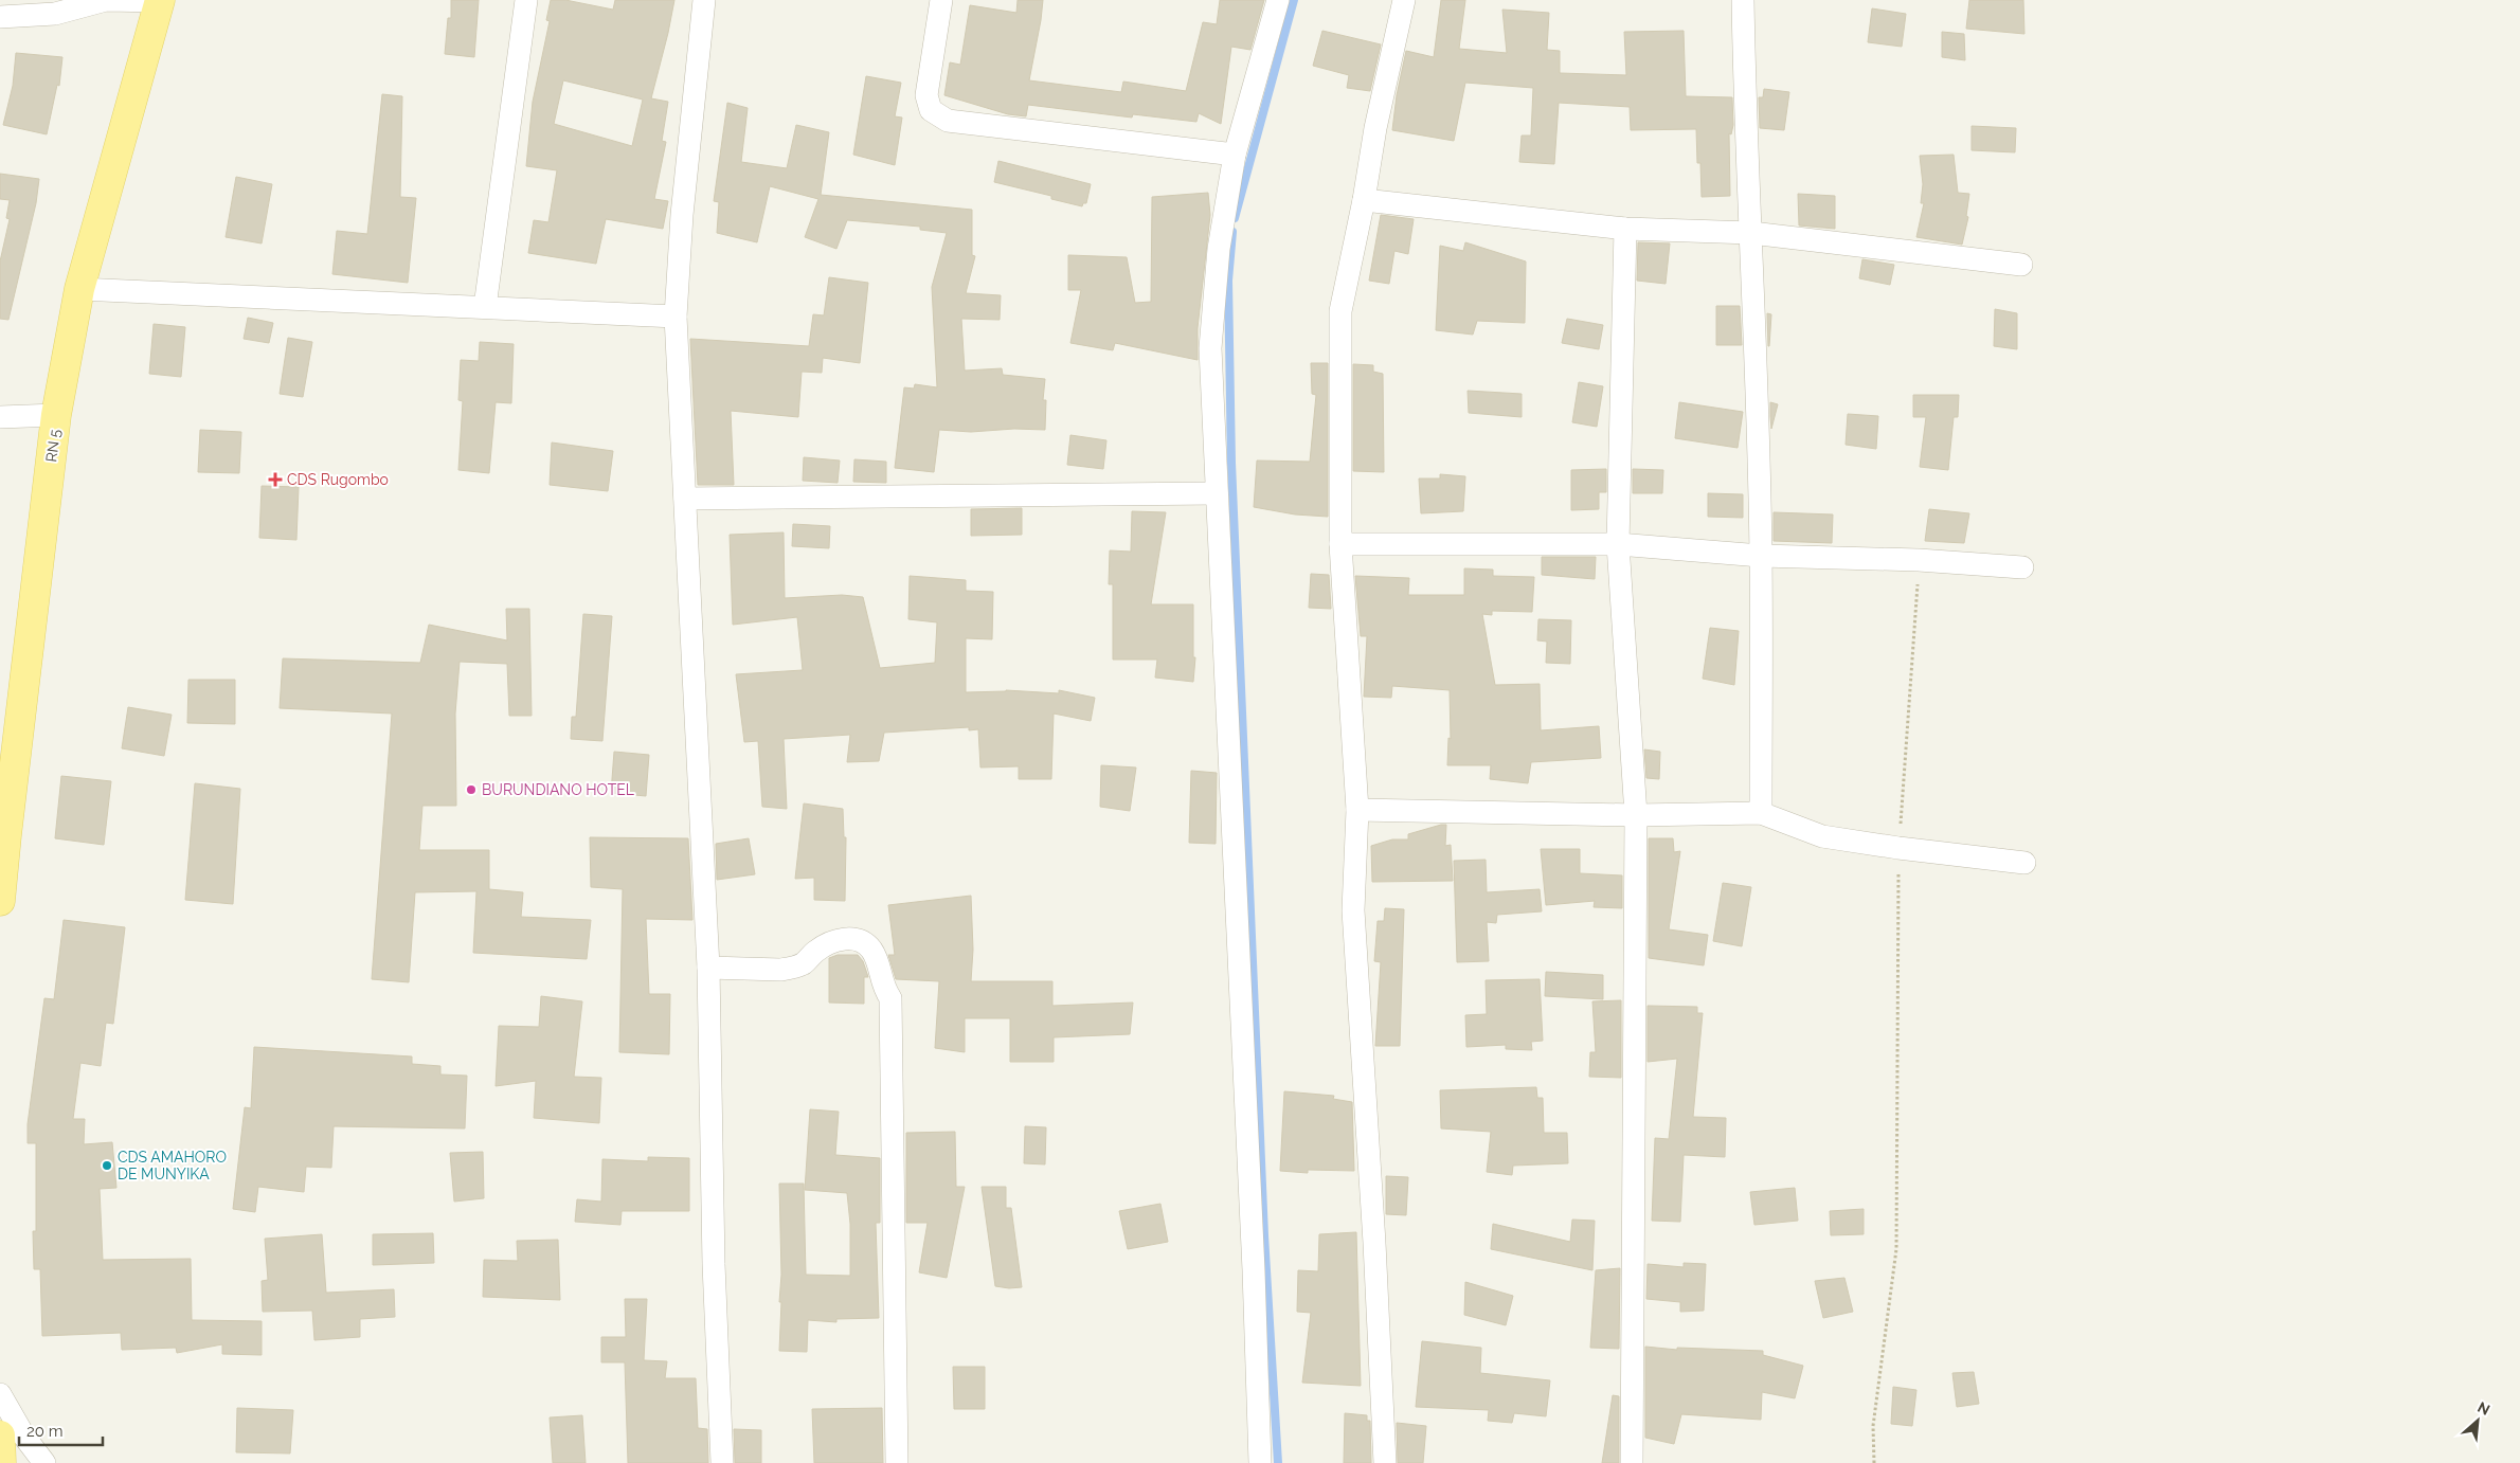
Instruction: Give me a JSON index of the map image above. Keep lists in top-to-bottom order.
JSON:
{
  "streets": {
    "main road": ["RN 5"]
  },
  "places": {
    "health": ["CDS Rugombo"],
    "other": ["BURUNDIANO HOTEL", "CDS AMAHORO DE MUNYIKA"]
  },
  "scale_bar": "20 m",
  "north": "top right"
}
